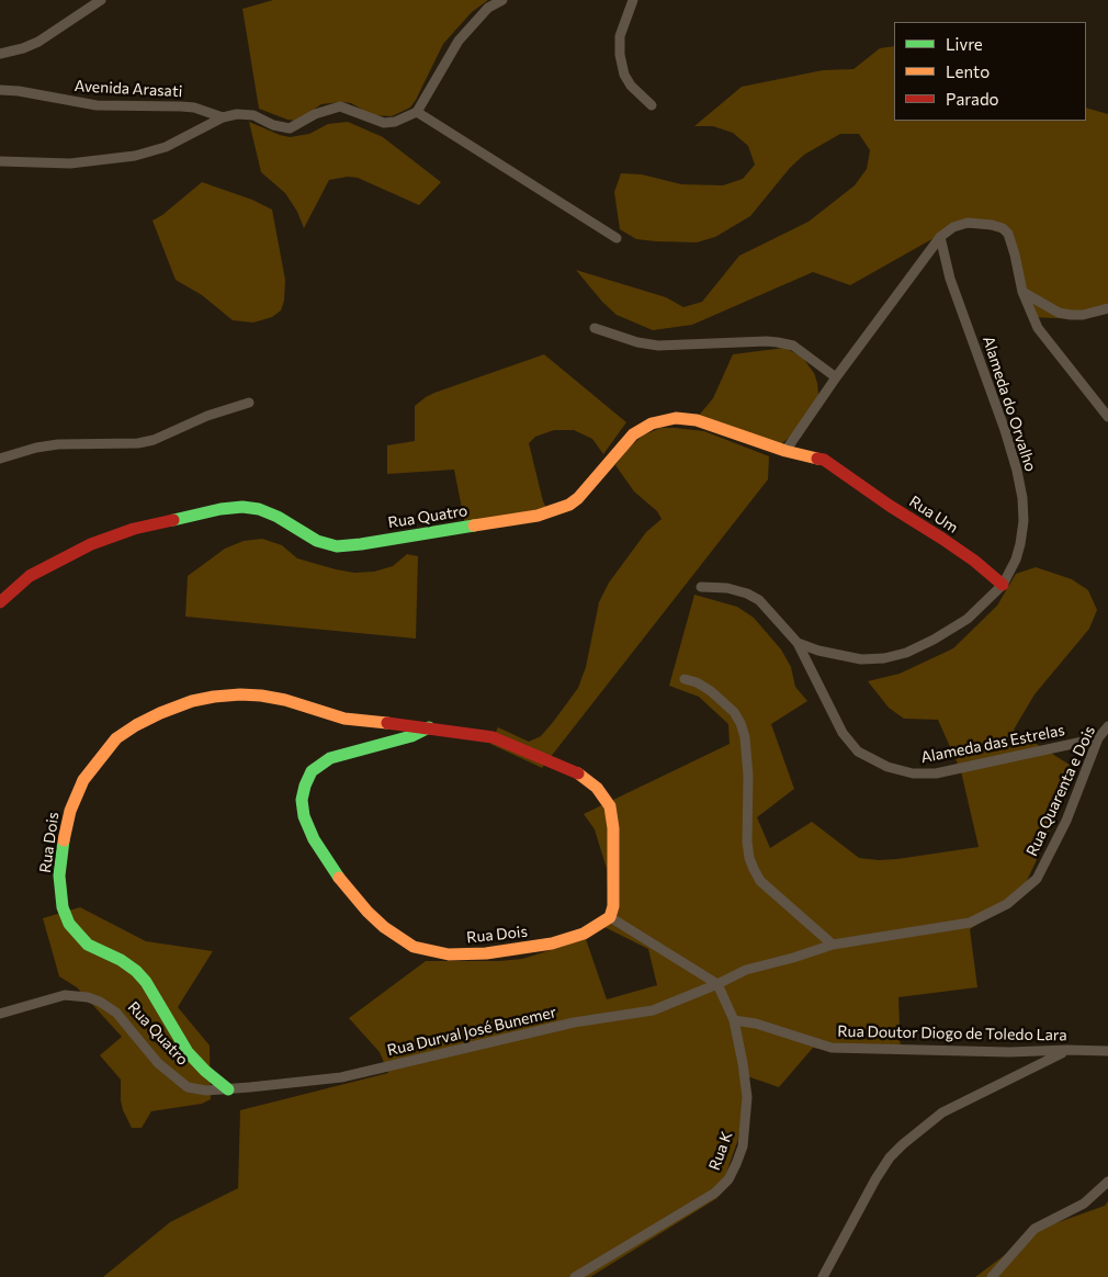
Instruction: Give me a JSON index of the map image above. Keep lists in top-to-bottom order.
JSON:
{
  "streets": {
    "street": [
      "Avenida Arasati",
      "Alameda do Orvalho",
      "Rua Um",
      "Rua Quatro",
      "Alameda das Estrelas",
      "Rua Quarenta e Dois",
      "Rua Dois",
      "Rua Durval José Bunemer",
      "Rua Doutor Diogo de Toledo Lara",
      "Rua K"
    ]
  },
  "crossings": [
    ["Alameda do Orvalho", "Rua Um"],
    ["Alameda do Orvalho", "Alameda das Estrelas"],
    ["Rua Um", "Rua Quatro"],
    ["Rua Quatro", "Rua Dois"],
    ["Rua Quatro", "Rua Durval José Bunemer"],
    ["Alameda das Estrelas", "Rua Quarenta e Dois"],
    ["Rua Quarenta e Dois", "Rua Durval José Bunemer"],
    ["Rua Quarenta e Dois", "Rua K"],
    ["Rua Dois", "Rua Durval José Bunemer"],
    ["Rua Durval José Bunemer", "Rua K"],
    ["Rua Doutor Diogo de Toledo Lara", "Rua K"]
  ],
  "legend": ["Livre", "Lento", "Parado"]
}
